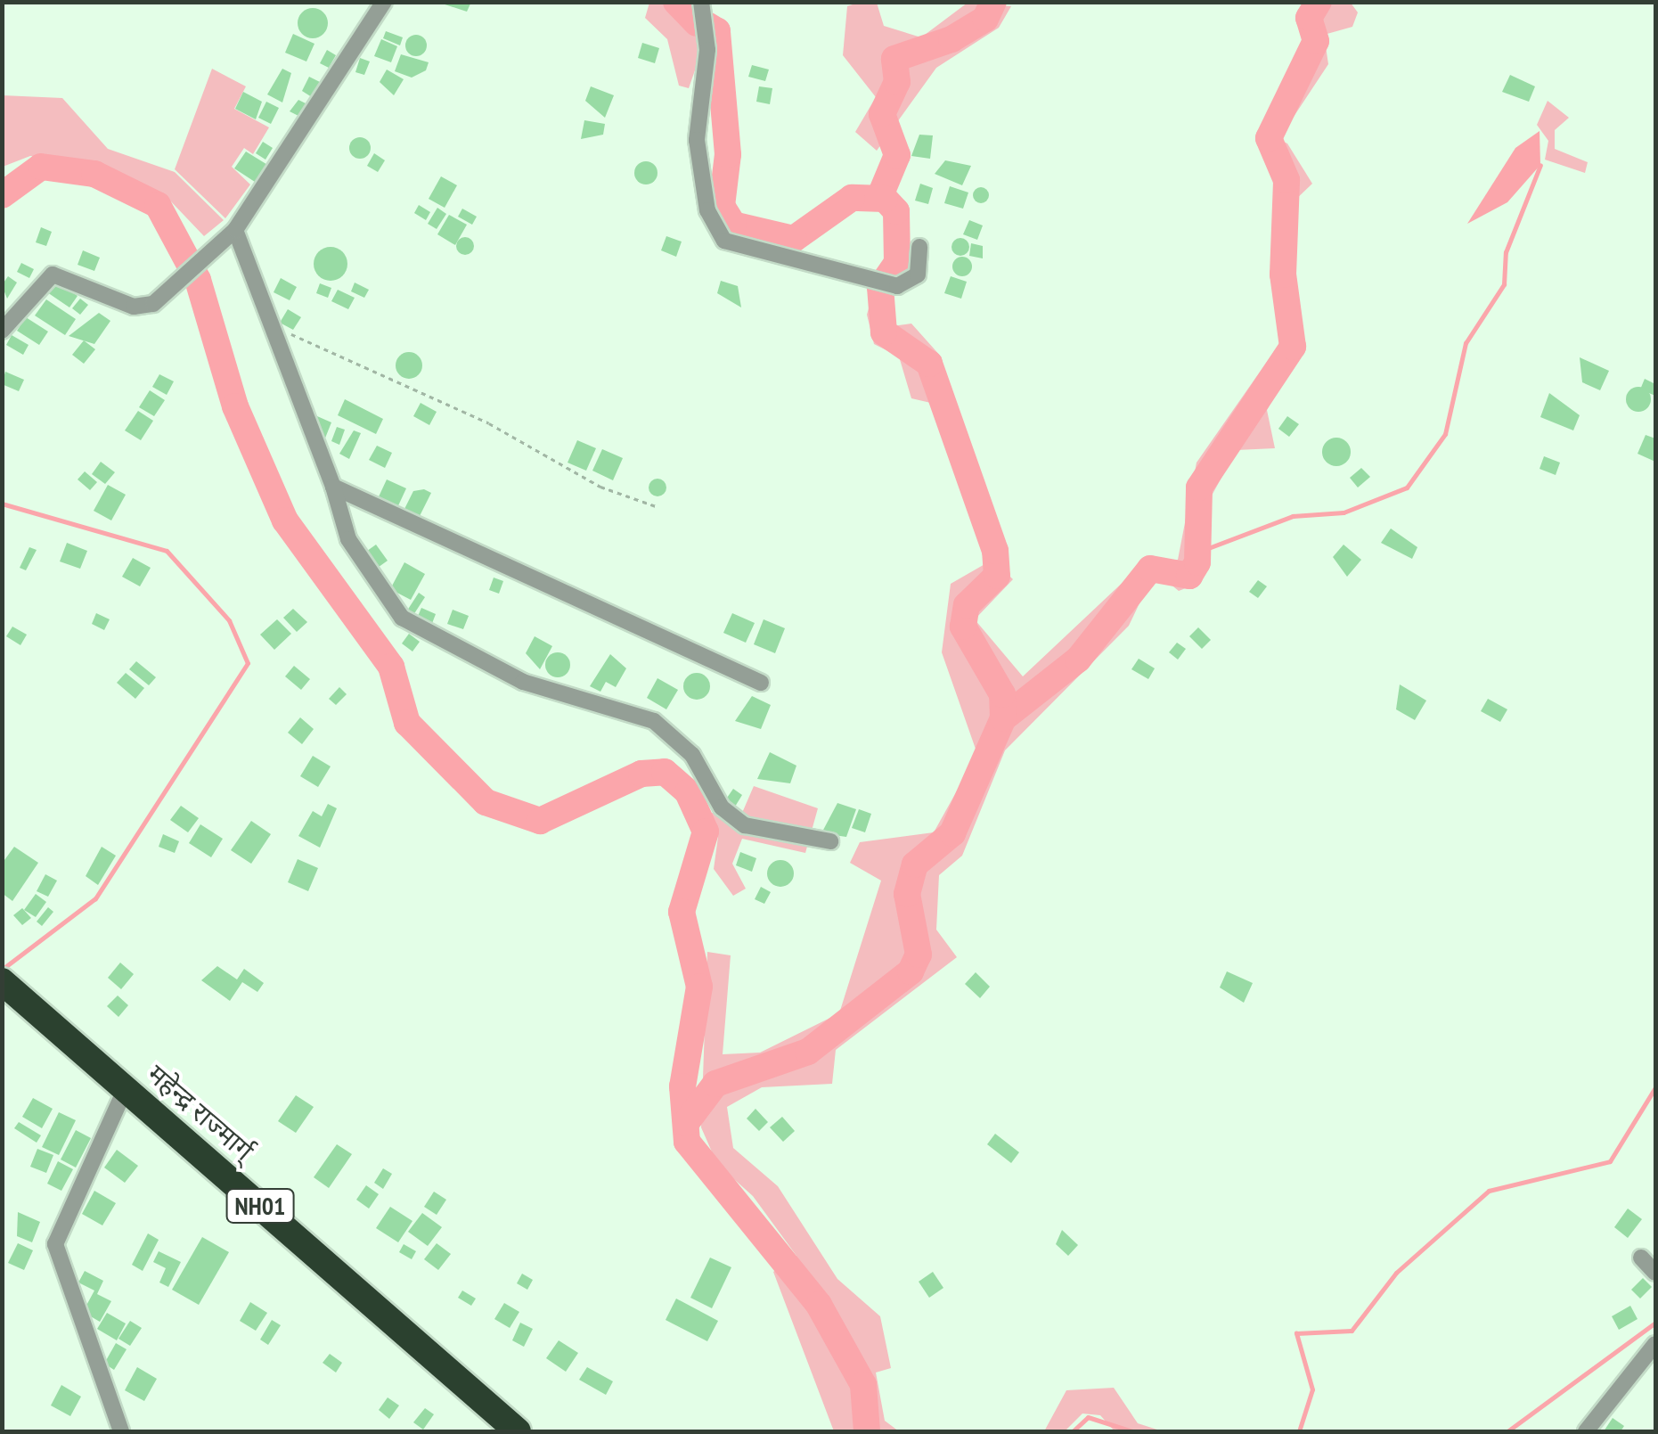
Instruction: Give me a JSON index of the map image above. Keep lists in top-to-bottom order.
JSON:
{
  "streets": {
    "highway": ["महेन्द्र राज्मार्ग्", "NH01"]
  }
}
